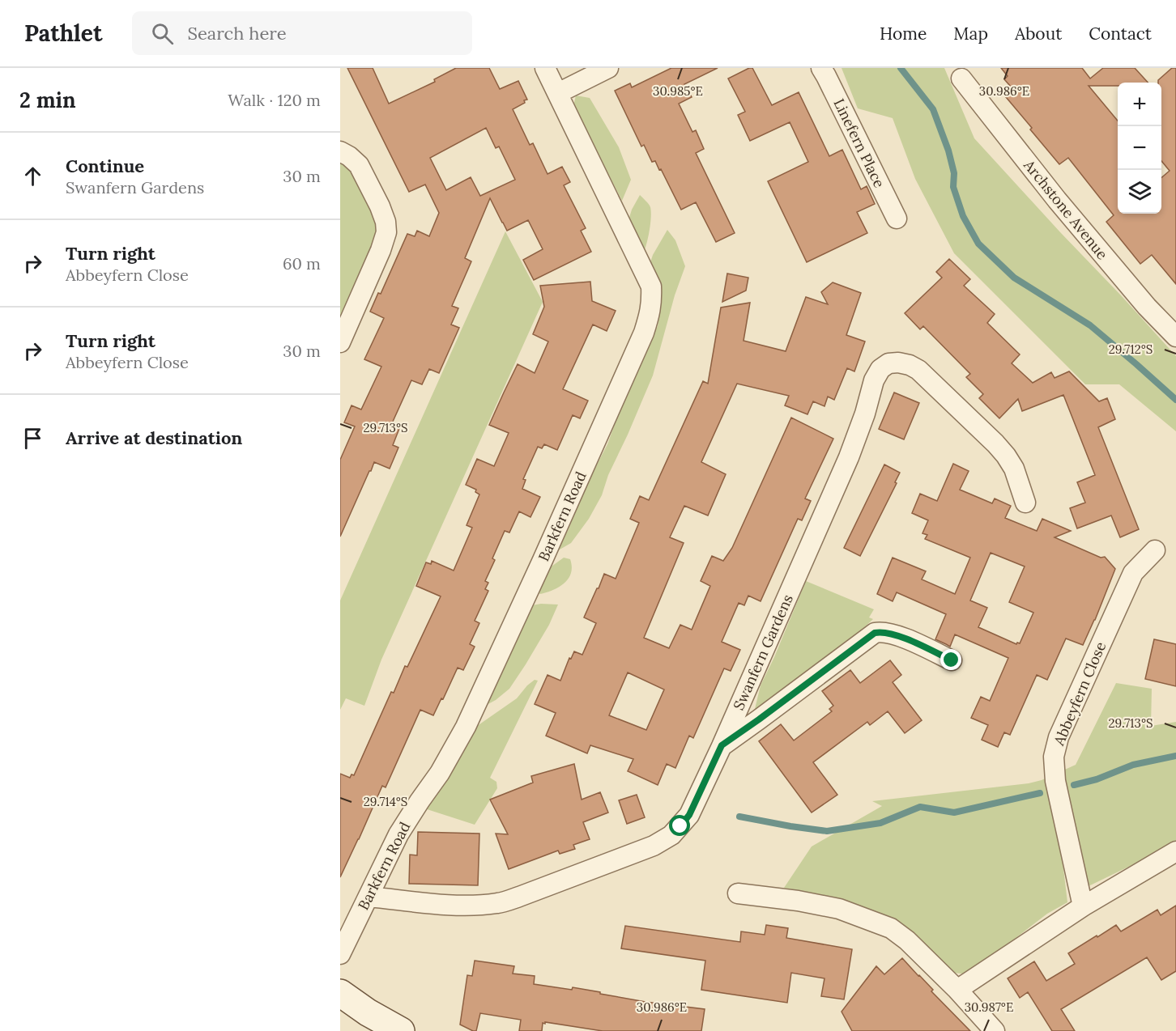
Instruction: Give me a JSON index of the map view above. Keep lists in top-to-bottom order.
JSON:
{
  "streets": {
    "street": [
      "Linefern Place",
      "Archstone Avenue",
      "Barkfern Road",
      "Swanfern Gardens",
      "Abbeyfern Close"
    ]
  },
  "crossings": [
    ["Barkfern Road", "Swanfern Gardens"]
  ],
  "page": {
    "header": "Pathlet",
    "search": "Search here",
    "nav": [
      "Home",
      "Map",
      "About",
      "Contact"
    ],
    "heading": ["2 min", "Walk · 120 m"],
    "map_buttons": ["+", "−"],
    "list": [
      ["Continue", "Swanfern Gardens", "30 m"],
      ["Turn right", "Abbeyfern Close", "60 m"],
      ["Turn right", "Abbeyfern Close", "30 m"],
      "Arrive at destination"
    ]
  },
  "coordinates": [
    "30.986°E",
    "30.985°E",
    "29.712°S",
    "29.713°S",
    "29.714°S",
    "30.987°E"
  ]
}
